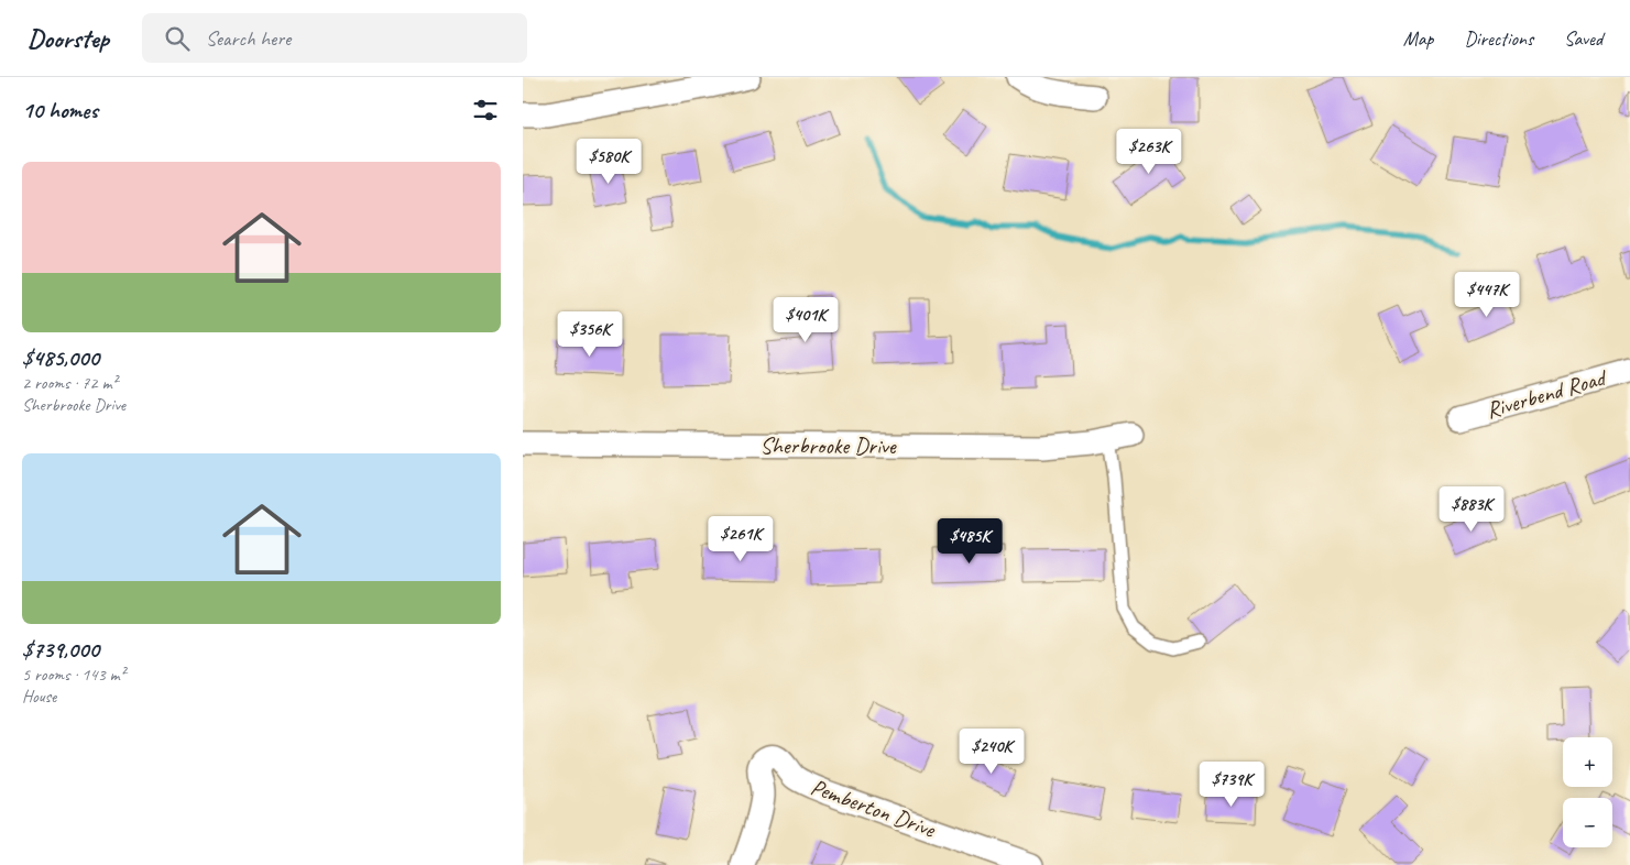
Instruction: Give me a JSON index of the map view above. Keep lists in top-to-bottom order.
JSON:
{
  "streets": {
    "street": ["Riverbend Road", "Sherbrooke Drive", "Pemberton Drive"]
  },
  "page": {
    "header": "Doorstep",
    "search": "Search here",
    "nav": ["Map", "Directions", "Saved"],
    "heading": "10 homes",
    "price": [
      "$263K",
      "$580K",
      "$447K",
      "$401K",
      "$356K",
      "$883K",
      "$261K",
      "$485K",
      "$240K",
      "$739K"
    ],
    "list": [
      {
        "name": "$485,000",
        "note": "2 rooms · 72 m² · Sherbrooke Drive"
      },
      {
        "name": "$739,000",
        "note": "5 rooms · 143 m² · House"
      }
    ],
    "map_buttons": ["+", "−"]
  }
}
